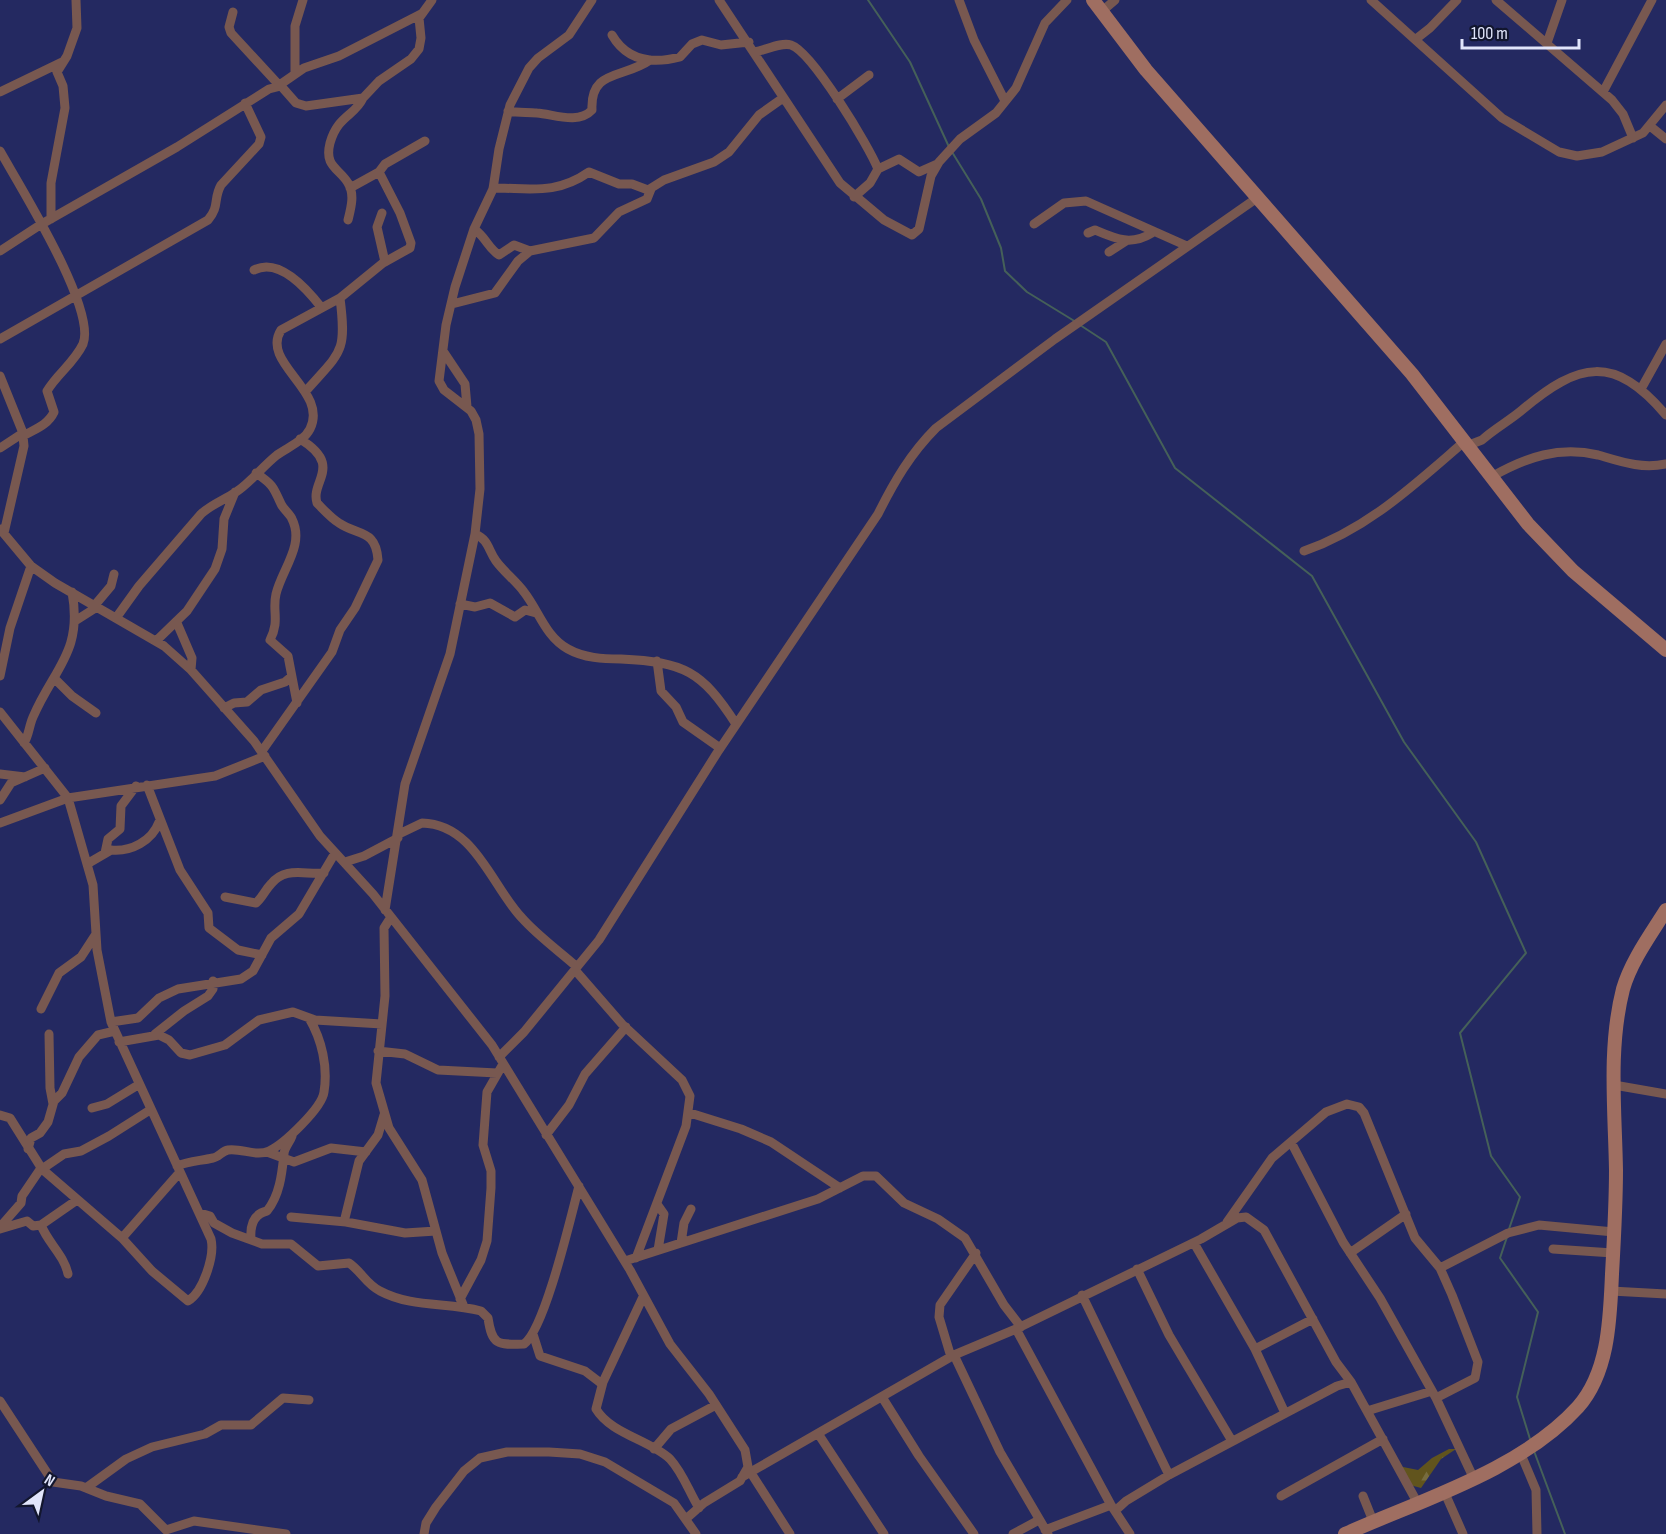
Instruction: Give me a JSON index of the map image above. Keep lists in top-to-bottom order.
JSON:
{
  "scale_bar": "100 m",
  "north": "top right"
}
